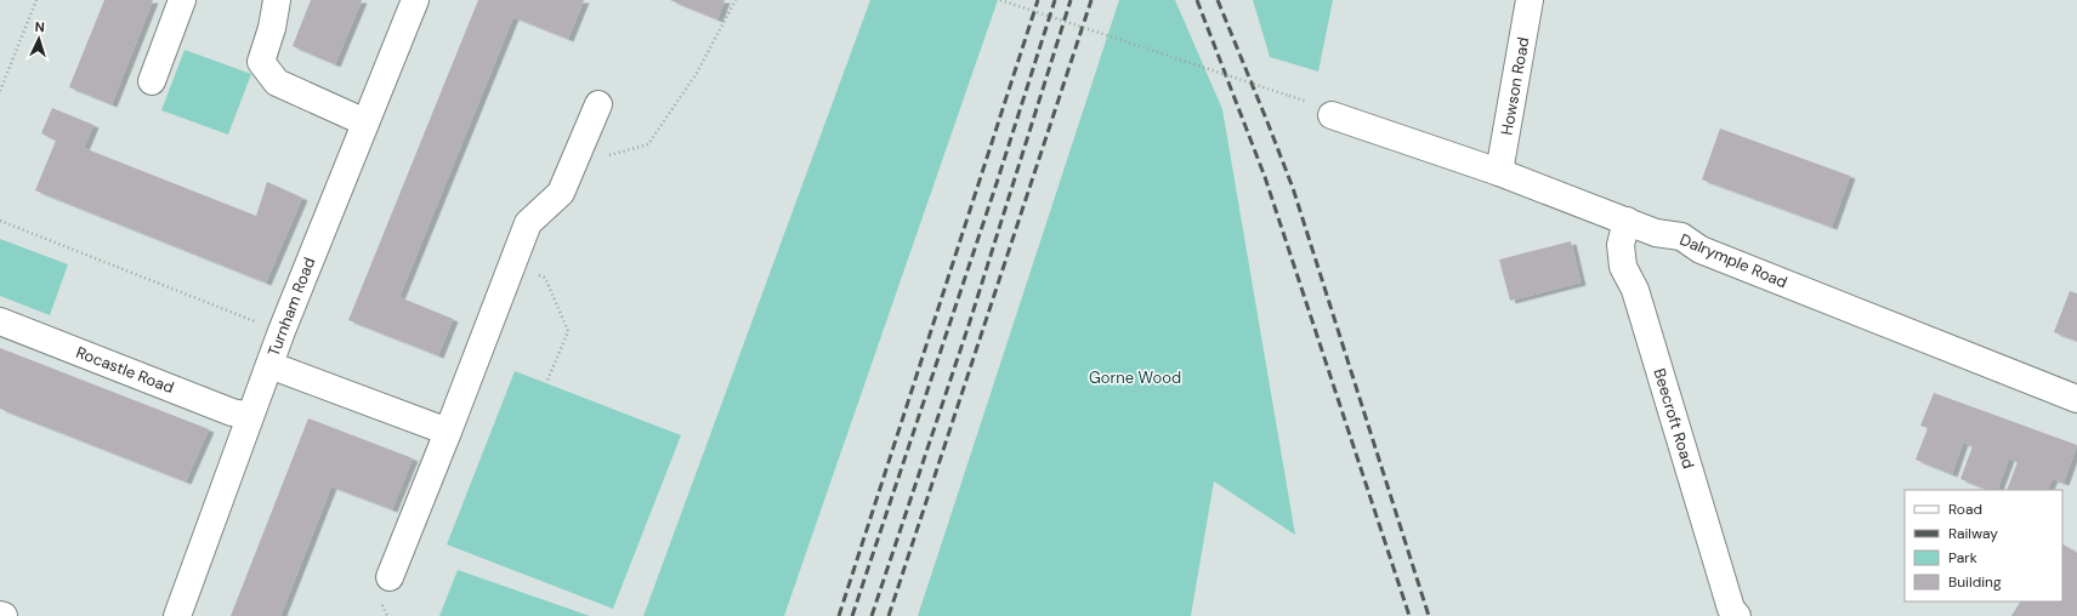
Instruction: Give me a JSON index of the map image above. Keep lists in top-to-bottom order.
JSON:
{
  "streets": {
    "street": [
      "Howson Road",
      "Dalrymple Road",
      "Turnham Road",
      "Rocastle Road",
      "Beecroft Road"
    ]
  },
  "crossings": [
    ["Howson Road", "Dalrymple Road"],
    ["Dalrymple Road", "Beecroft Road"],
    ["Turnham Road", "Rocastle Road"]
  ],
  "parks": ["Gorne Wood"],
  "legend": [
    "Road",
    "Railway",
    "Park",
    "Building"
  ],
  "north": "top"
}
